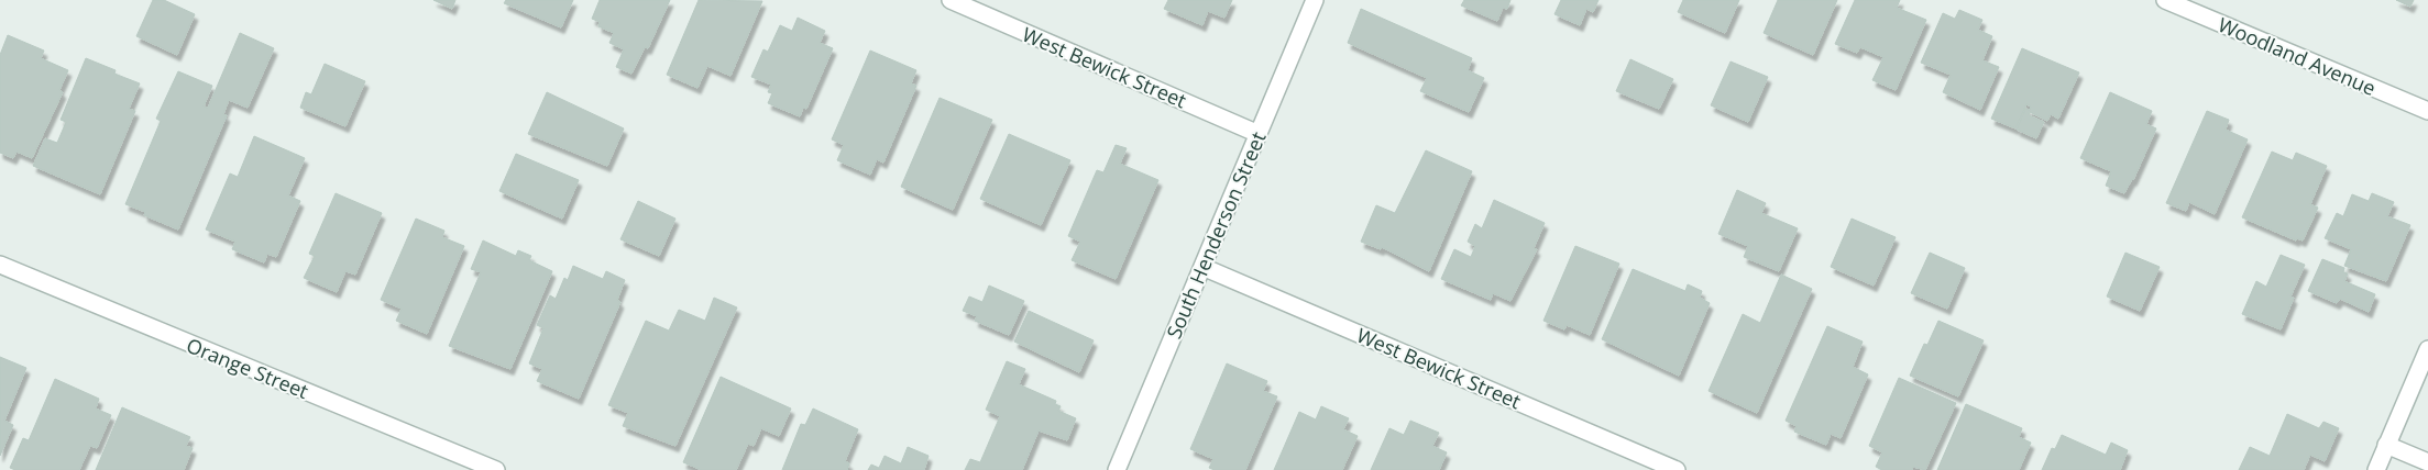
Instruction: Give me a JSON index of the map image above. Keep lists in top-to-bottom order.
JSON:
{
  "streets": {
    "street": [
      "Woodland Avenue",
      "West Bewick Street",
      "South Henderson Street",
      "Orange Street"
    ]
  },
  "crossings": [
    ["West Bewick Street", "South Henderson Street"]
  ]
}
